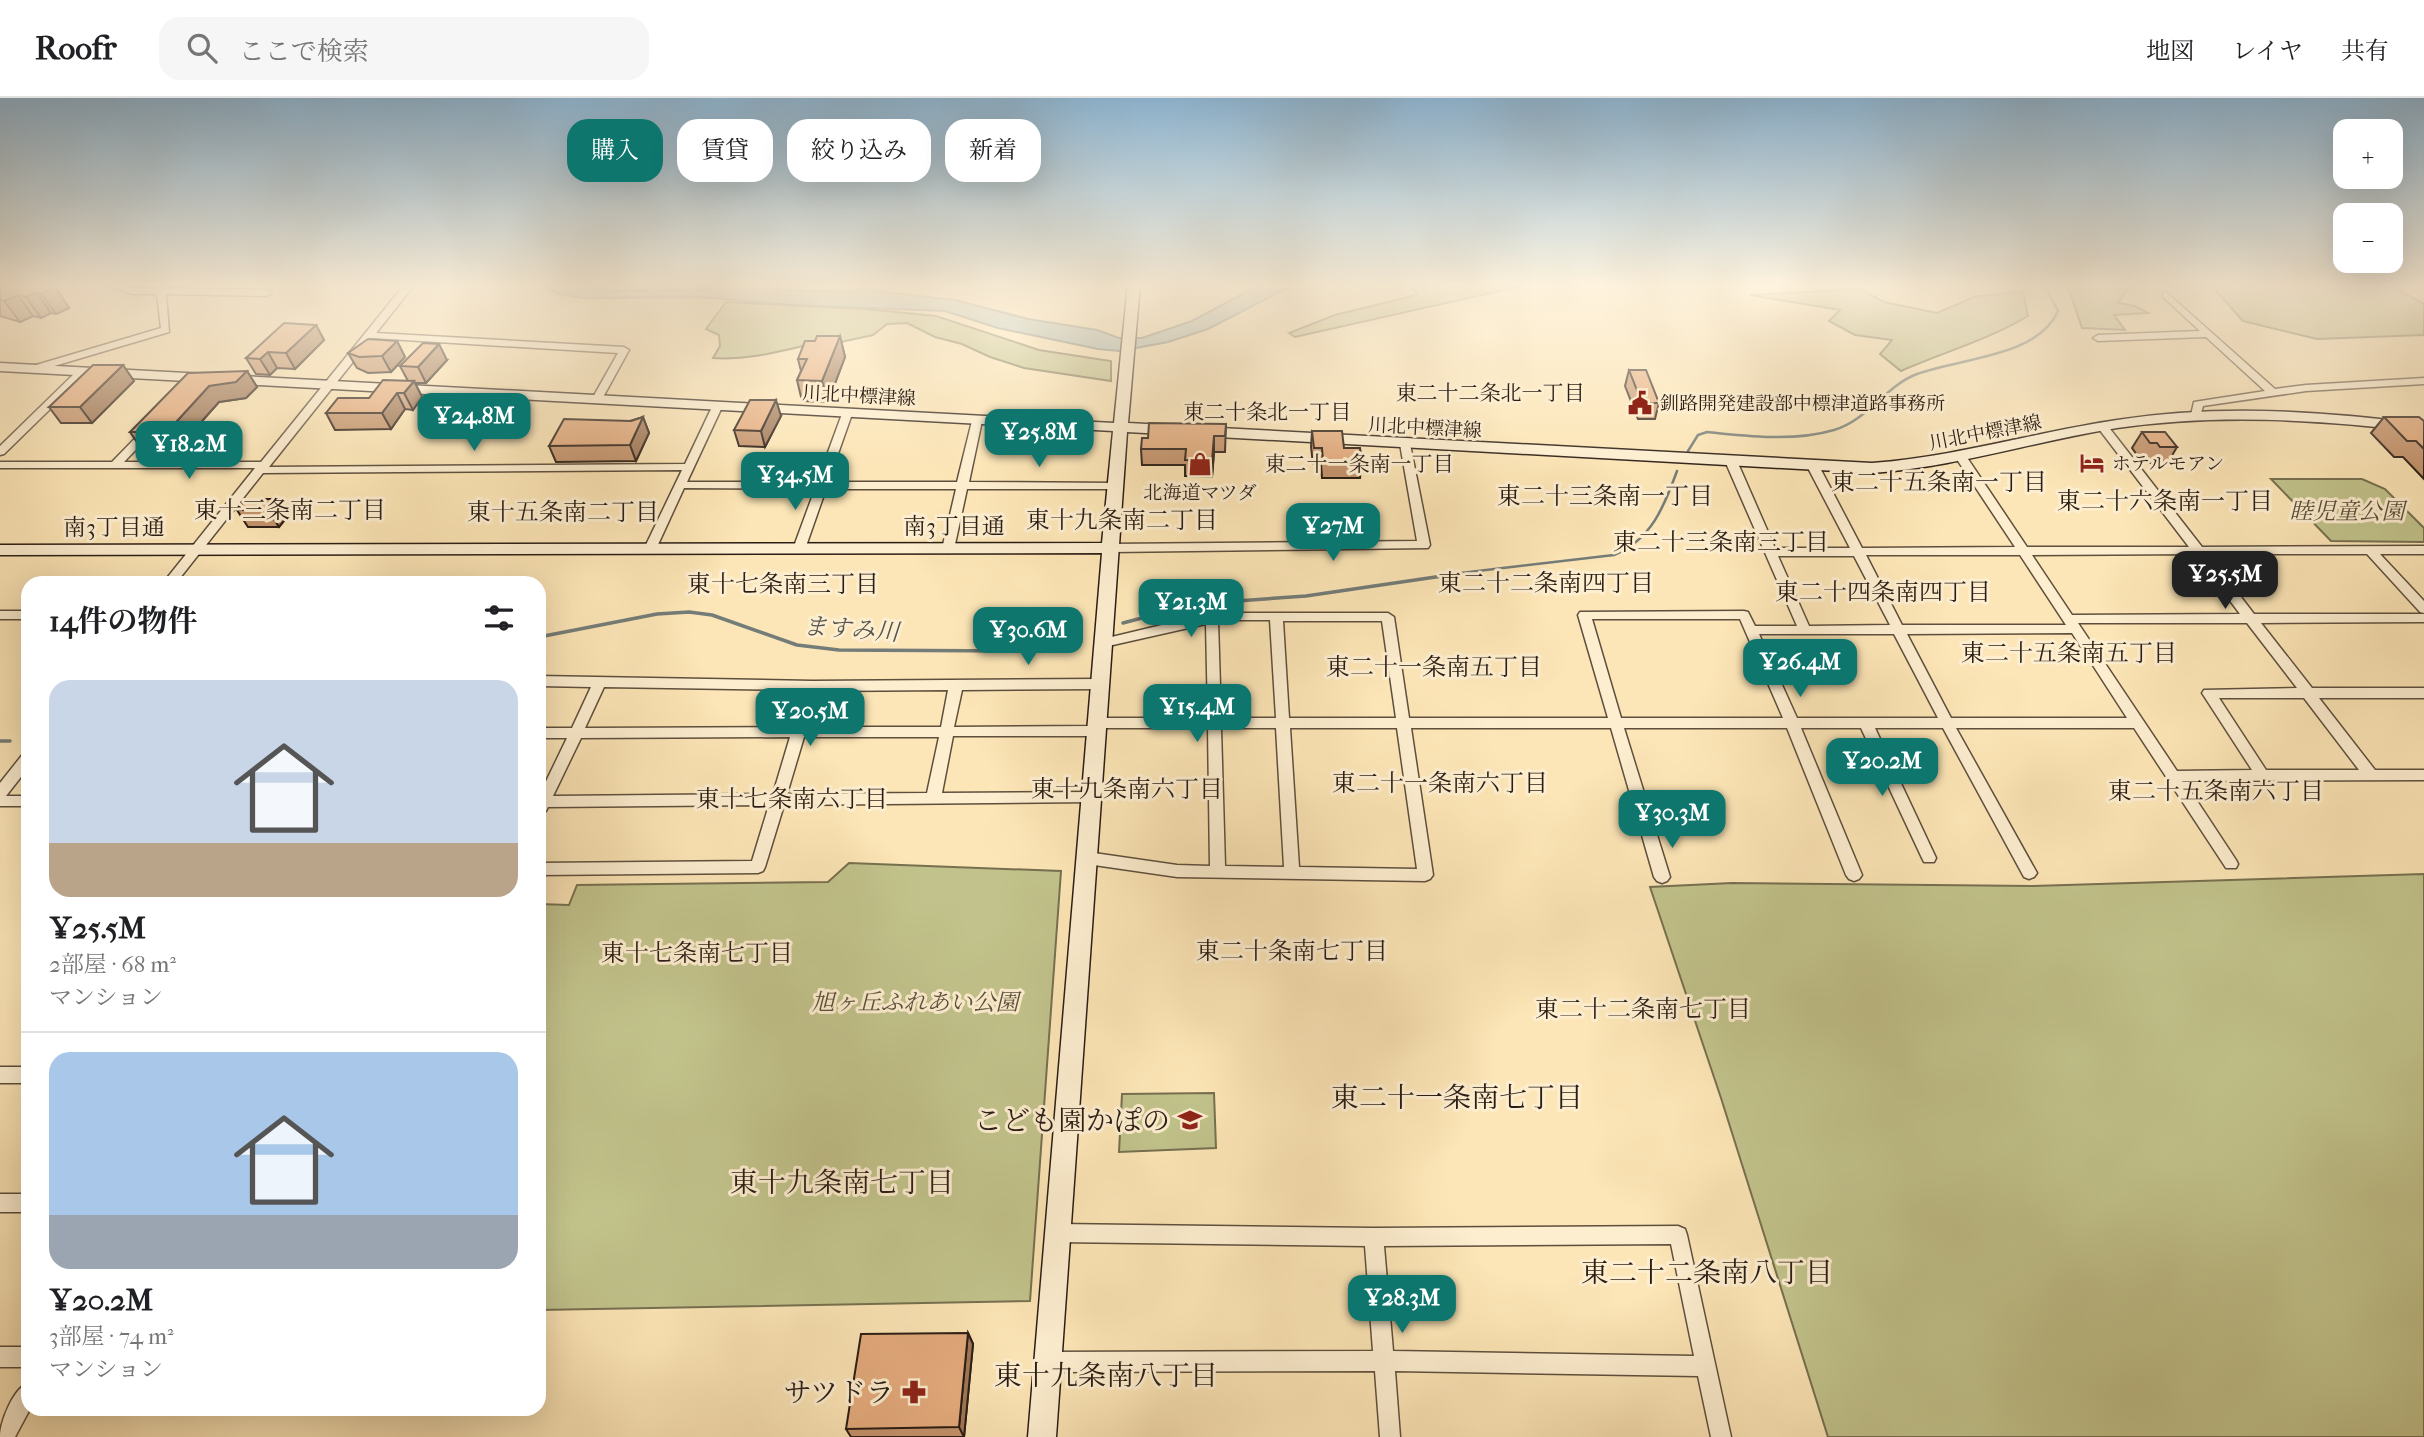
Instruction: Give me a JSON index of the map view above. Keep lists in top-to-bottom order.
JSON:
{
  "streets": {
    "main road": ["川北中標津線", "南3丁目通"]
  },
  "districts": [
    "東二十二条北一丁目",
    "東二十条北一丁目",
    "東二十一条南一丁目",
    "東二十五条南一丁目",
    "東二十三条南一丁目",
    "東二十六条南一丁目",
    "東十三条南二丁目",
    "東十五条南二丁目",
    "東十九条南二丁目",
    "東二十三条南三丁目",
    "東二十二条南四丁目",
    "東十七条南三丁目",
    "東二十四条南四丁目",
    "東二十五条南五丁目",
    "東二十一条南五丁目",
    "東二十一条南六丁目",
    "東十九条南六丁目",
    "東二十五条南六丁目",
    "東十七条南六丁目",
    "東二十条南七丁目",
    "東十七条南七丁目",
    "東二十二条南七丁目",
    "東二十一条南七丁目",
    "東十九条南七丁目",
    "東二十二条南八丁目",
    "東十九条南八丁目"
  ],
  "water": ["ますみ川"],
  "parks": ["睦児童公園", "旭ヶ丘ふれあい公園"],
  "places": {
    "public building": ["釧路開発建設部中標津道路事務所"],
    "hotel": ["ホテルモアン"],
    "shop": ["北海道マツダ"],
    "school or university": ["こども園かぽの"],
    "pharmacy": ["サツドラ"]
  },
  "page": {
    "header": "Roofr",
    "search": "ここで検索",
    "nav": ["地図", "レイヤ", "共有"],
    "map_buttons": ["+", "−"],
    "chip": [
      "購入",
      "賃貸",
      "絞り込み",
      "新着"
    ],
    "price": [
      "¥24.8M",
      "¥25.8M",
      "¥18.2M",
      "¥34.5M",
      "¥27M",
      "¥25.5M",
      "¥21.3M",
      "¥30.6M",
      "¥26.4M",
      "¥15.4M",
      "¥20.5M",
      "¥20.2M",
      "¥30.3M",
      "¥28.3M"
    ],
    "heading": "14件の物件",
    "list": [
      {
        "name": "¥25.5M",
        "note": "2部屋 · 68 m² · マンション"
      },
      {
        "name": "¥20.2M",
        "note": "3部屋 · 74 m² · マンション"
      }
    ]
  }
}
